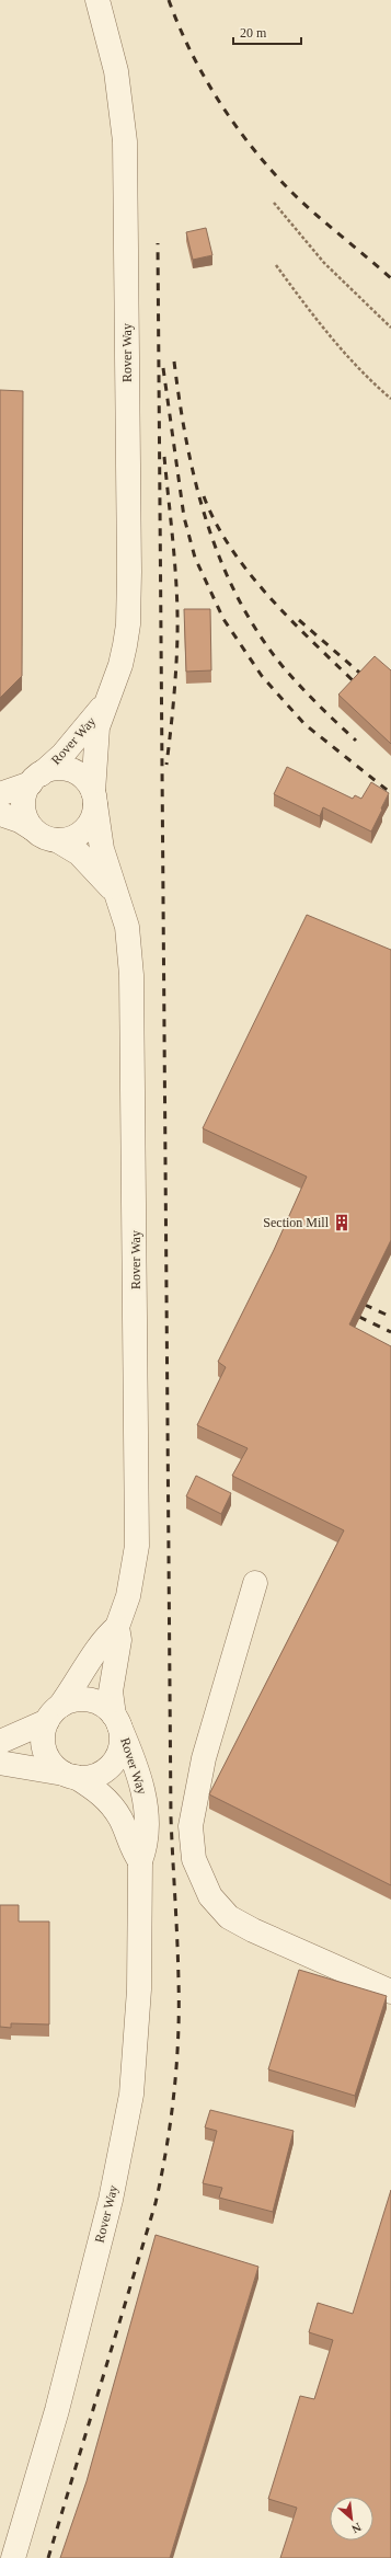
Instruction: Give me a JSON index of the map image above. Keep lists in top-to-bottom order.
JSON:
{
  "streets": {
    "street": ["Rover Way"]
  },
  "places": {
    "building": ["Section Mill"]
  },
  "scale_bar": "20 m",
  "north": "bottom right"
}
